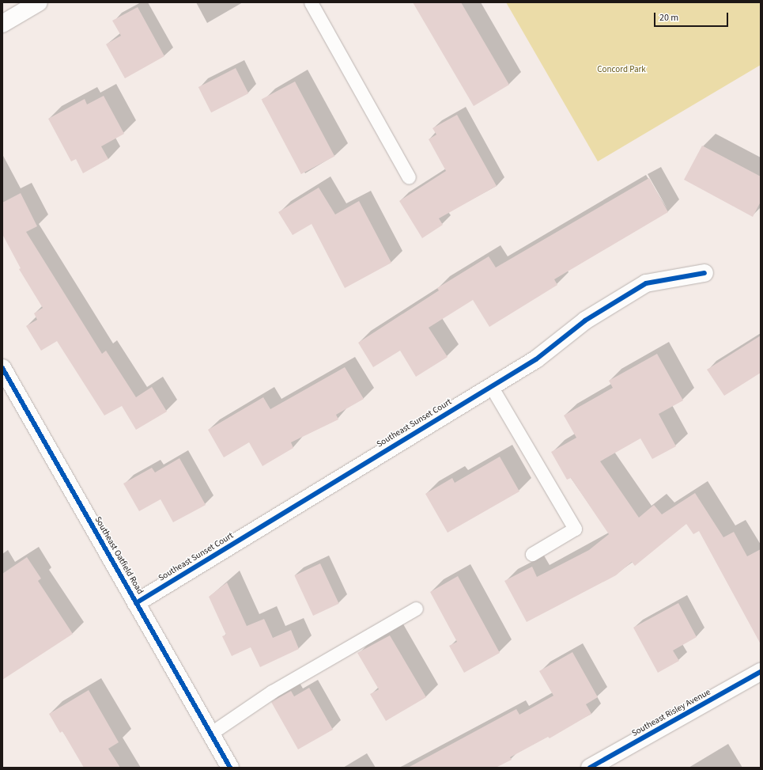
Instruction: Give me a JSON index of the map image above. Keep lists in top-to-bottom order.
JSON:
{
  "streets": {
    "street": ["Southeast Sunset Court", "Southeast Oatfield Road", "Southeast Risley Avenue"]
  },
  "crossings": [
    ["Southeast Sunset Court", "Southeast Oatfield Road"]
  ],
  "parks": ["Concord Park"],
  "scale_bar": "20 m"
}
